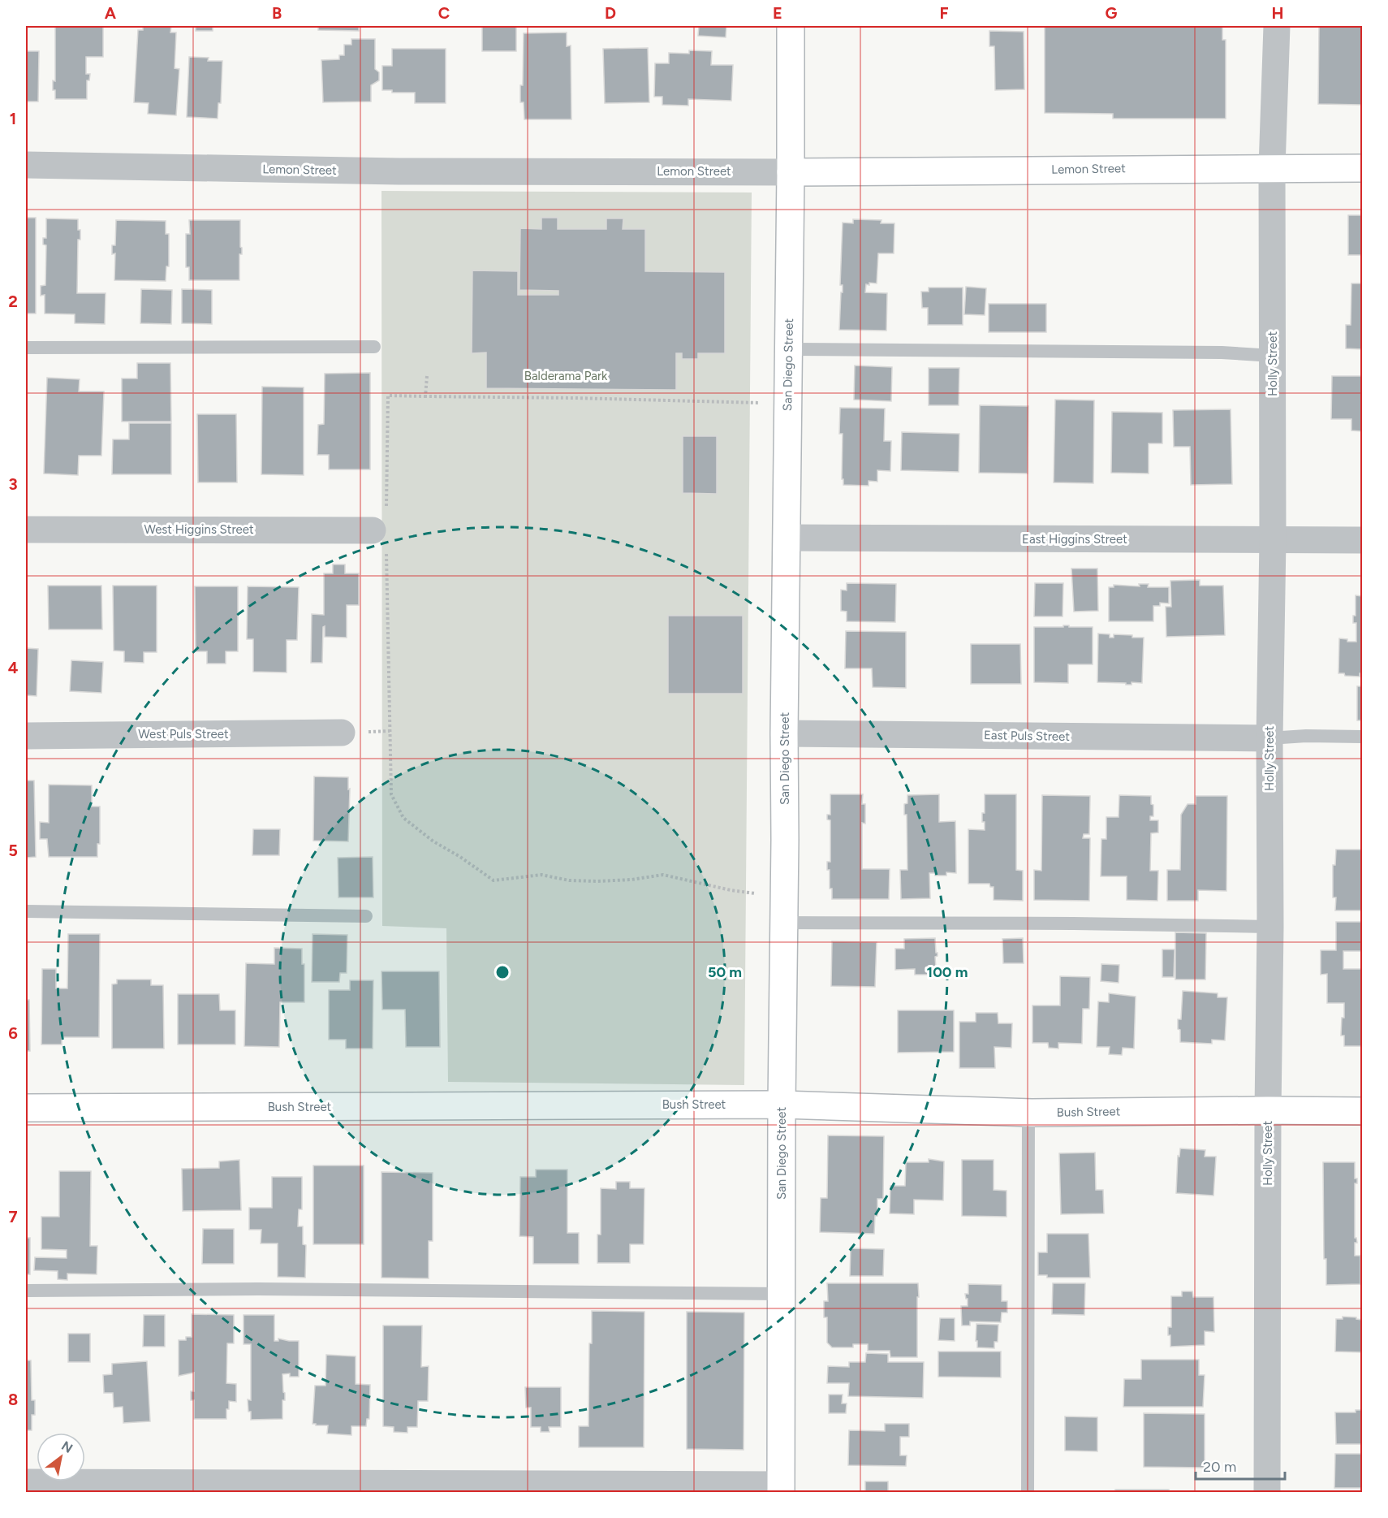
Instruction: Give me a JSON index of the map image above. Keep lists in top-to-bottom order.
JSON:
{
  "streets": {
    "main road": ["Lemon Street", "San Diego Street", "Bush Street"],
    "street": [
      "Holly Street",
      "West Higgins Street",
      "East Higgins Street",
      "West Puls Street",
      "East Puls Street"
    ]
  },
  "crossings": [
    ["Lemon Street", "Holly Street"],
    ["Lemon Street", "San Diego Street"],
    ["Holly Street", "East Higgins Street"],
    ["Holly Street", "East Puls Street"],
    ["Holly Street", "Bush Street"],
    ["San Diego Street", "East Higgins Street"],
    ["San Diego Street", "East Puls Street"],
    ["San Diego Street", "Bush Street"]
  ],
  "parks": ["Balderama Park"],
  "scale_bar": "20 m",
  "north": "top right",
  "grid": {
    "columns": [
      "A",
      "B",
      "C",
      "D",
      "E",
      "F",
      "G",
      "H"
    ],
    "rows": [
      "1",
      "2",
      "3",
      "4",
      "5",
      "6",
      "7",
      "8"
    ]
  },
  "rings": ["50 m", "100 m"]
}
